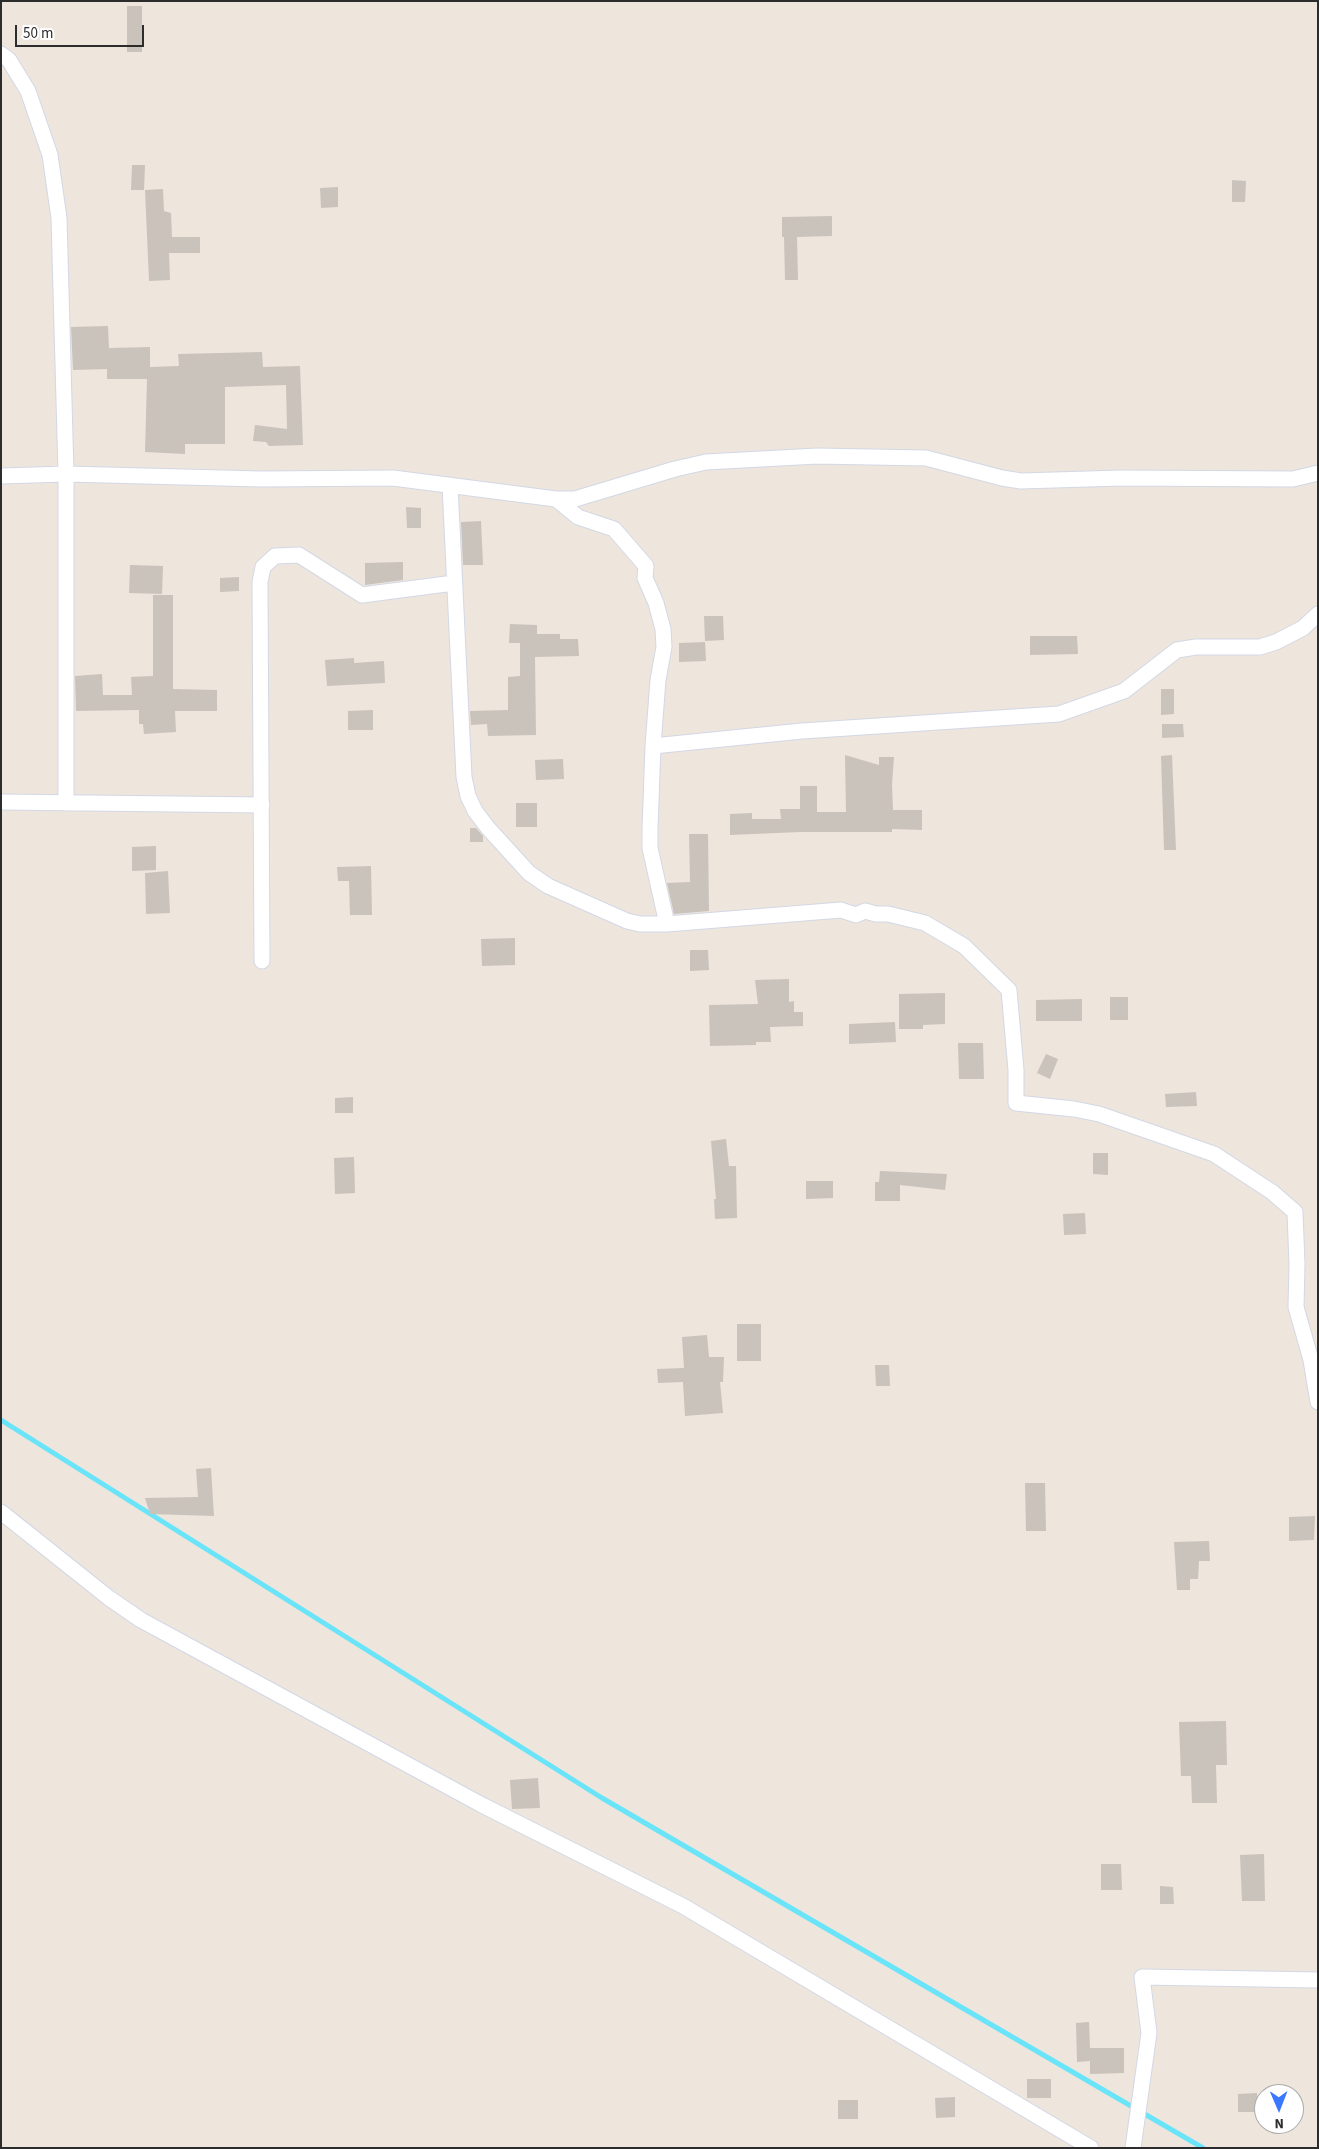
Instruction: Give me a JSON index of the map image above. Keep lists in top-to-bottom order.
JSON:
{
  "scale_bar": "50 m",
  "north": "bottom"
}
